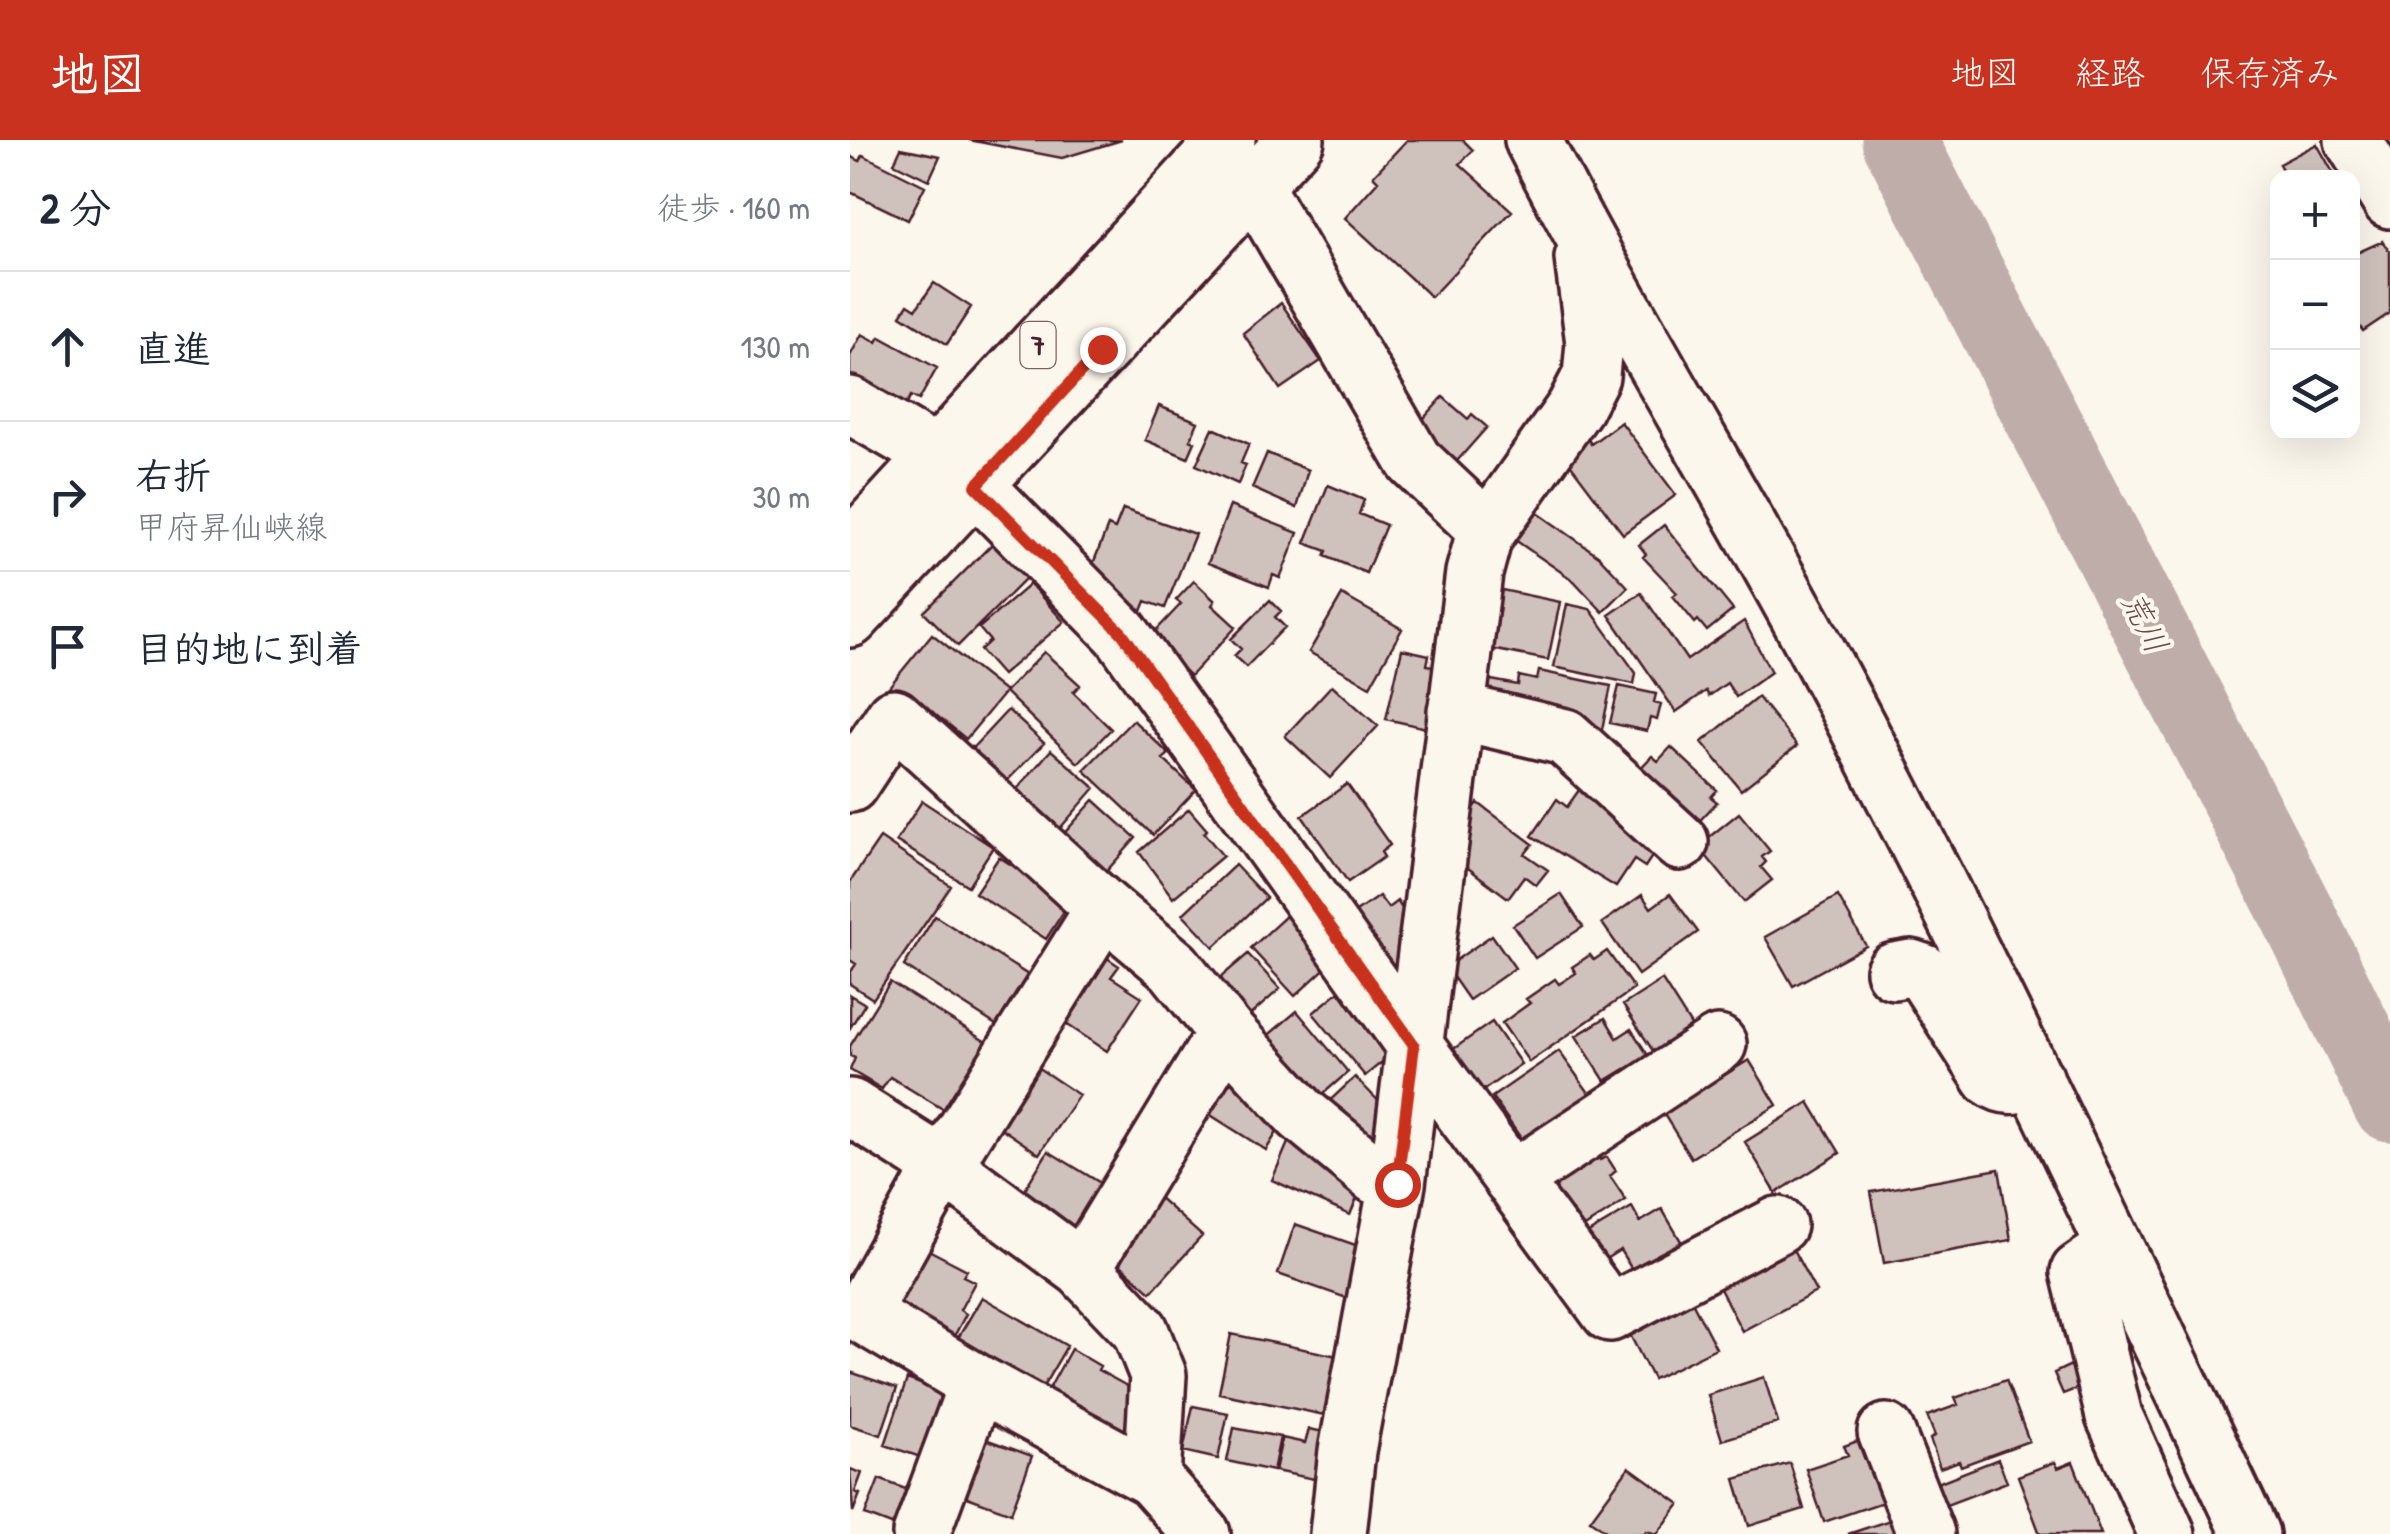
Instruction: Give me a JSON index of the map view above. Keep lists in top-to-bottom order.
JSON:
{
  "streets": {
    "street": ["7"]
  },
  "water": ["荒川"],
  "page": {
    "header": "地図",
    "nav": ["地図", "経路", "保存済み"],
    "heading": ["2 分", "徒歩 · 160 m"],
    "map_buttons": ["+", "−"],
    "list": [
      ["直進", "130 m"],
      ["右折", "甲府昇仙峡線", "30 m"],
      "目的地に到着"
    ]
  }
}
